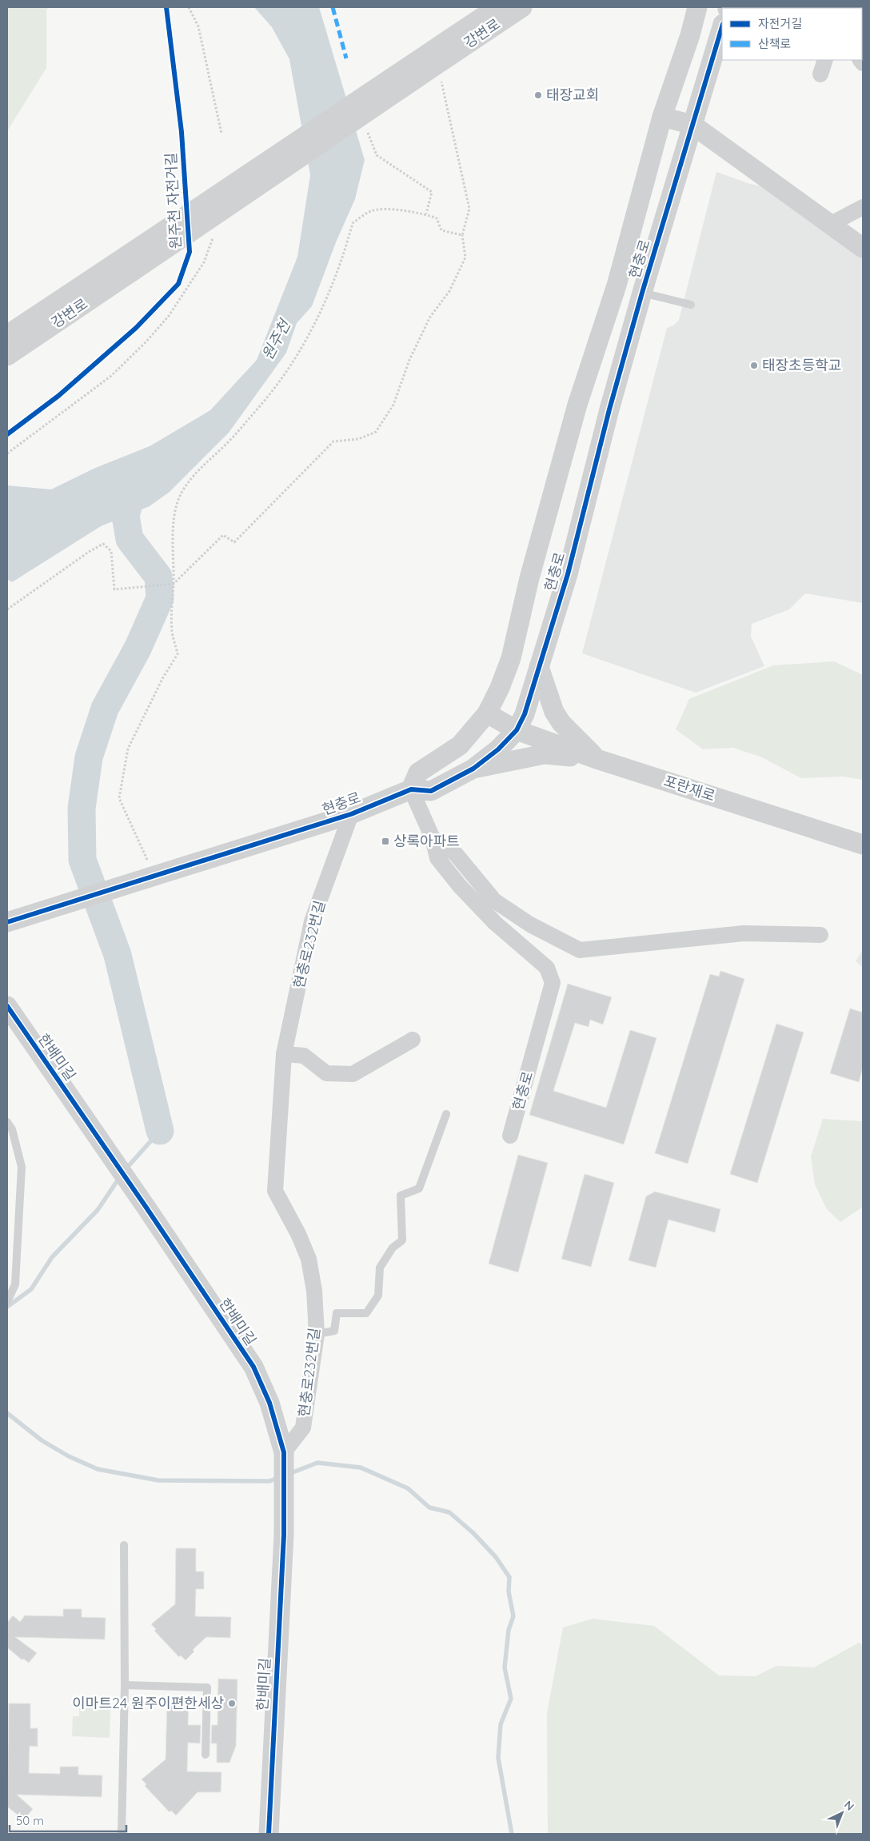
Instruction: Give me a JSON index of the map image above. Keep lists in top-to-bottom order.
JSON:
{
  "streets": {
    "street": [
      "강변로",
      "현충로",
      "포란재로",
      "현충로232번길",
      "한배미길"
    ],
    "cycle path": ["원주천 자전거길"]
  },
  "crossings": [
    ["현충로", "포란재로"],
    ["현충로", "현충로232번길"],
    ["현충로232번길", "한배미길"]
  ],
  "water": ["원주천"],
  "places": {
    "other": ["태장교회", "태장초등학교", "이마트24 원주이편한세상"],
    "transit": ["상록아파트"]
  },
  "legend": ["자전거길", "산책로"],
  "scale_bar": "50 m",
  "north": "top right"
}
